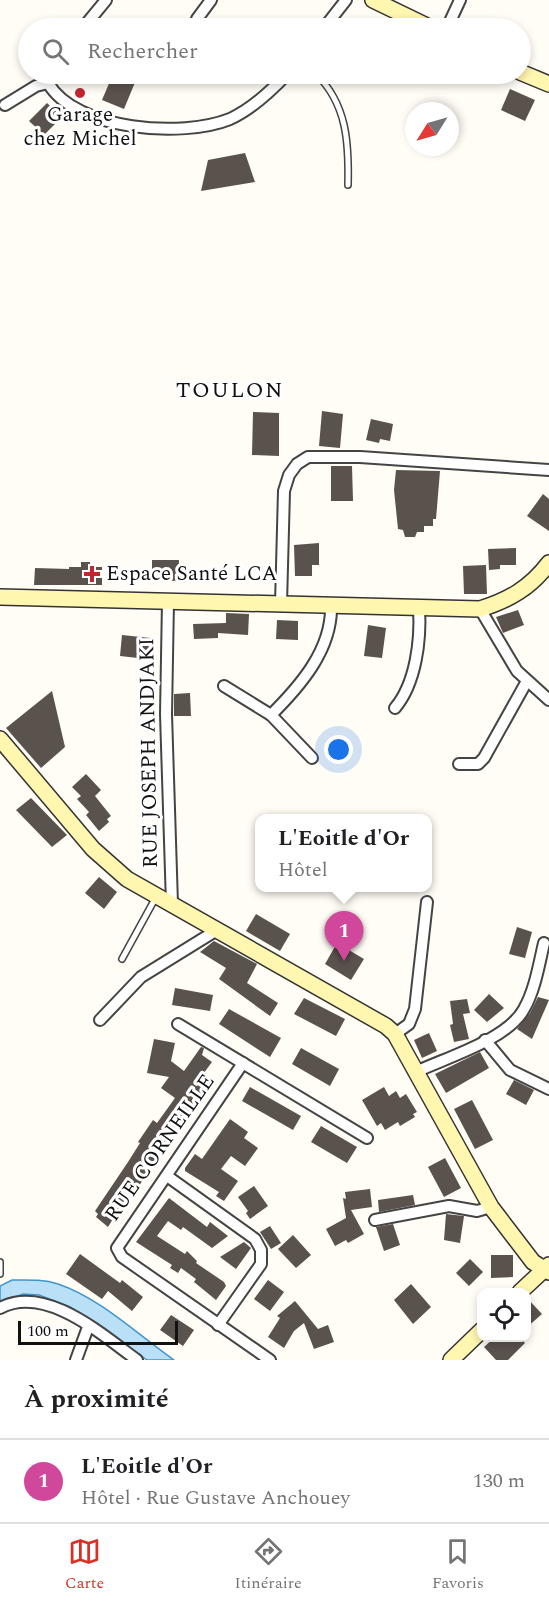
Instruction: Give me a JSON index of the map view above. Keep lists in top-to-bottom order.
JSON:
{
  "streets": {
    "street": ["RUE JOSEPH ANDJAKI", "RUE CORNEILLE"]
  },
  "districts": ["TOULON"],
  "places": {
    "other": ["Garage chez Michel"],
    "health": ["Espace Santé LCA"]
  },
  "scale_bar": "100 m",
  "north": "bottom left",
  "page": {
    "search": "Rechercher",
    "popup": ["L'Eoitle d'Or", "Hôtel"],
    "pins": "1",
    "scale": "100 m",
    "heading": "À proximité",
    "list": [
      {
        "mark": "1",
        "name": "L'Eoitle d'Or",
        "note": "Hôtel · Rue Gustave Anchouey",
        "value": "130 m"
      }
    ],
    "nav": ["Carte", "Itinéraire", "Favoris"]
  }
}
